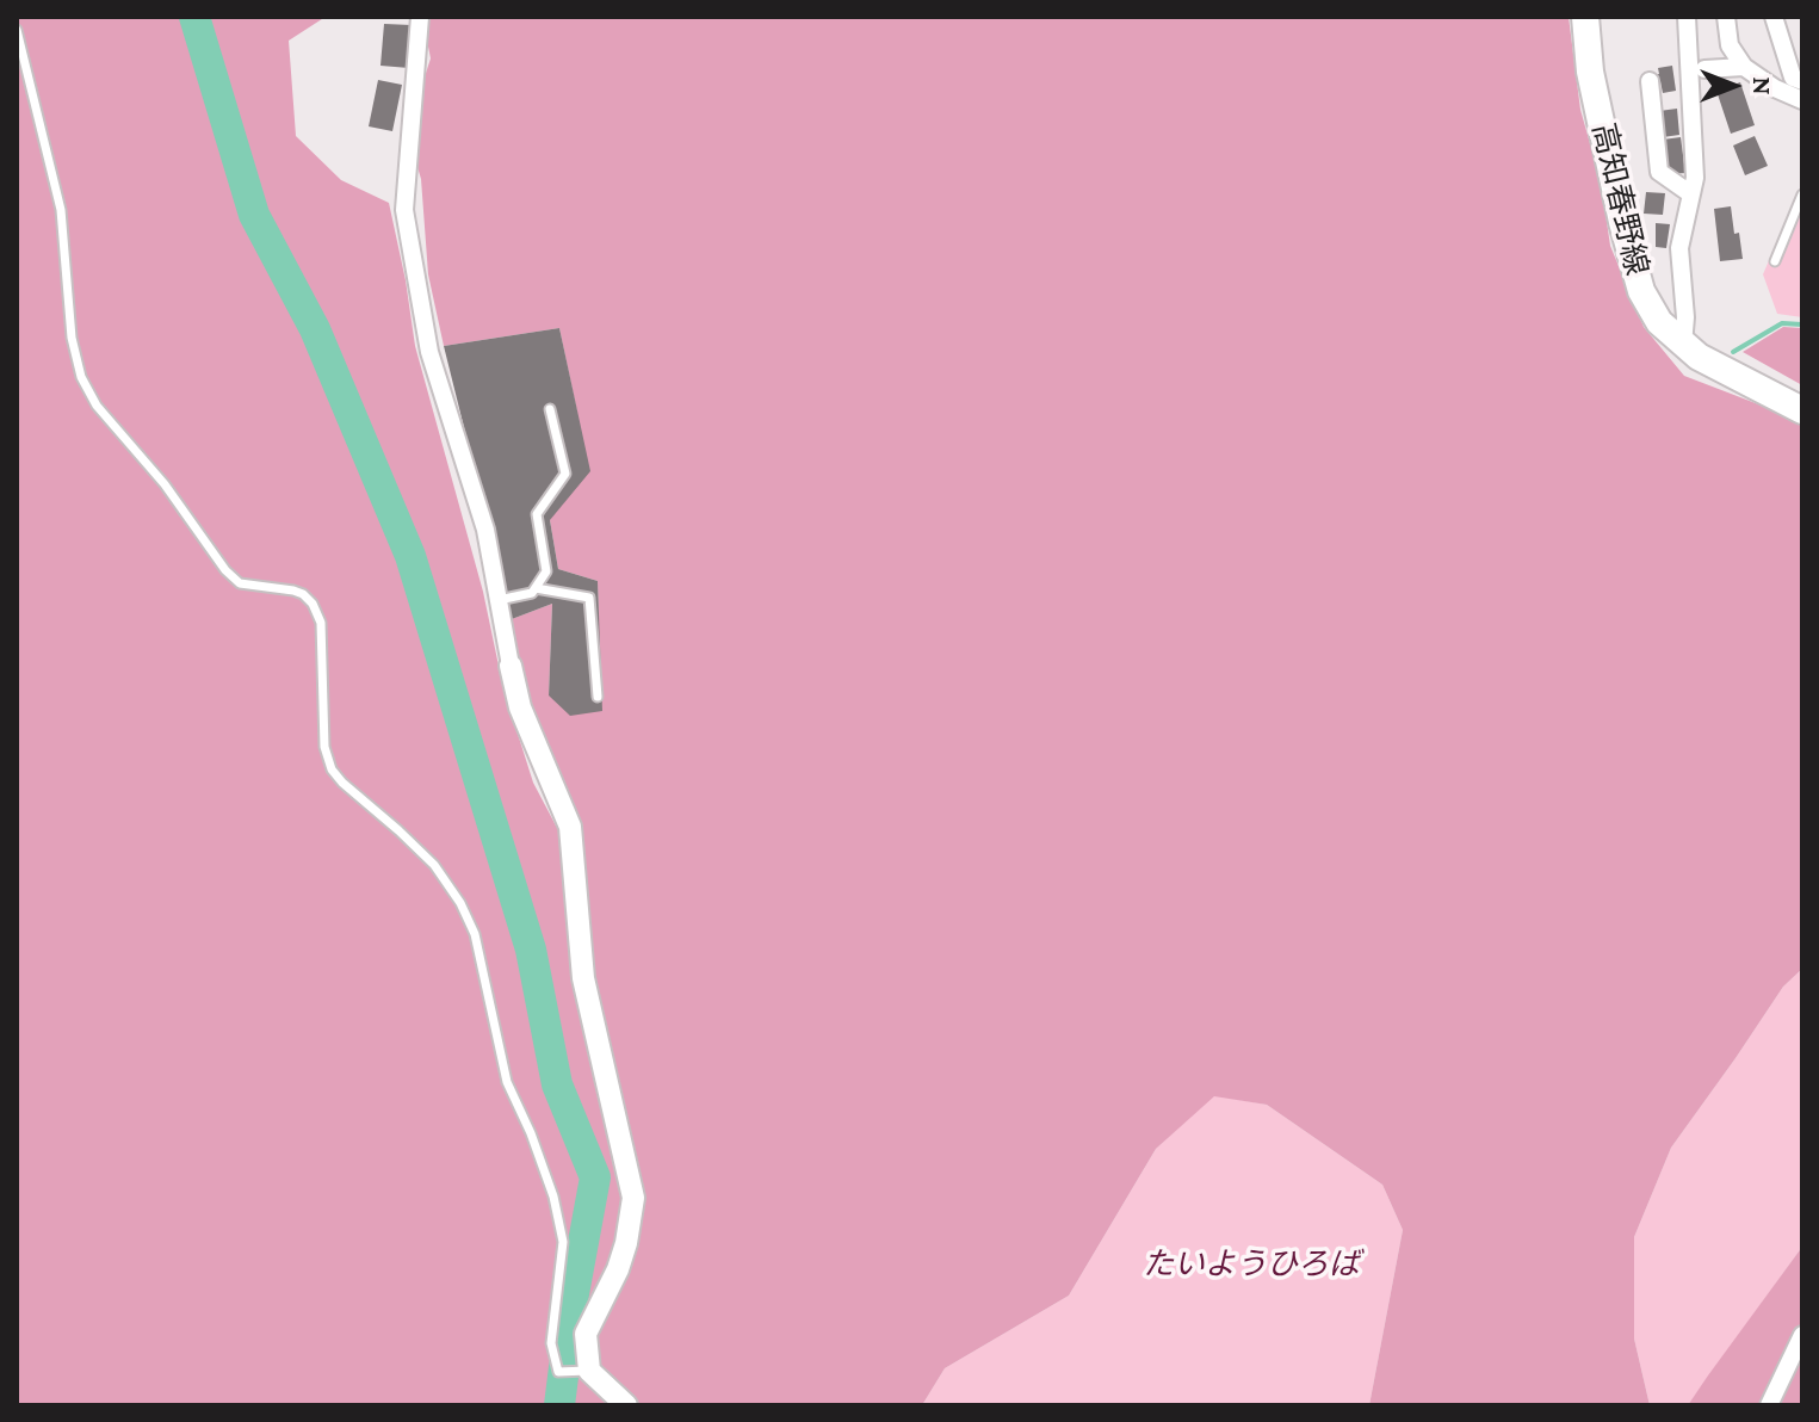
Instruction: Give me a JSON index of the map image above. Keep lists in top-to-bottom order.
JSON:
{
  "streets": {
    "main road": ["高知春野線"]
  },
  "parks": ["たいようひろば"],
  "north": "right"
}
